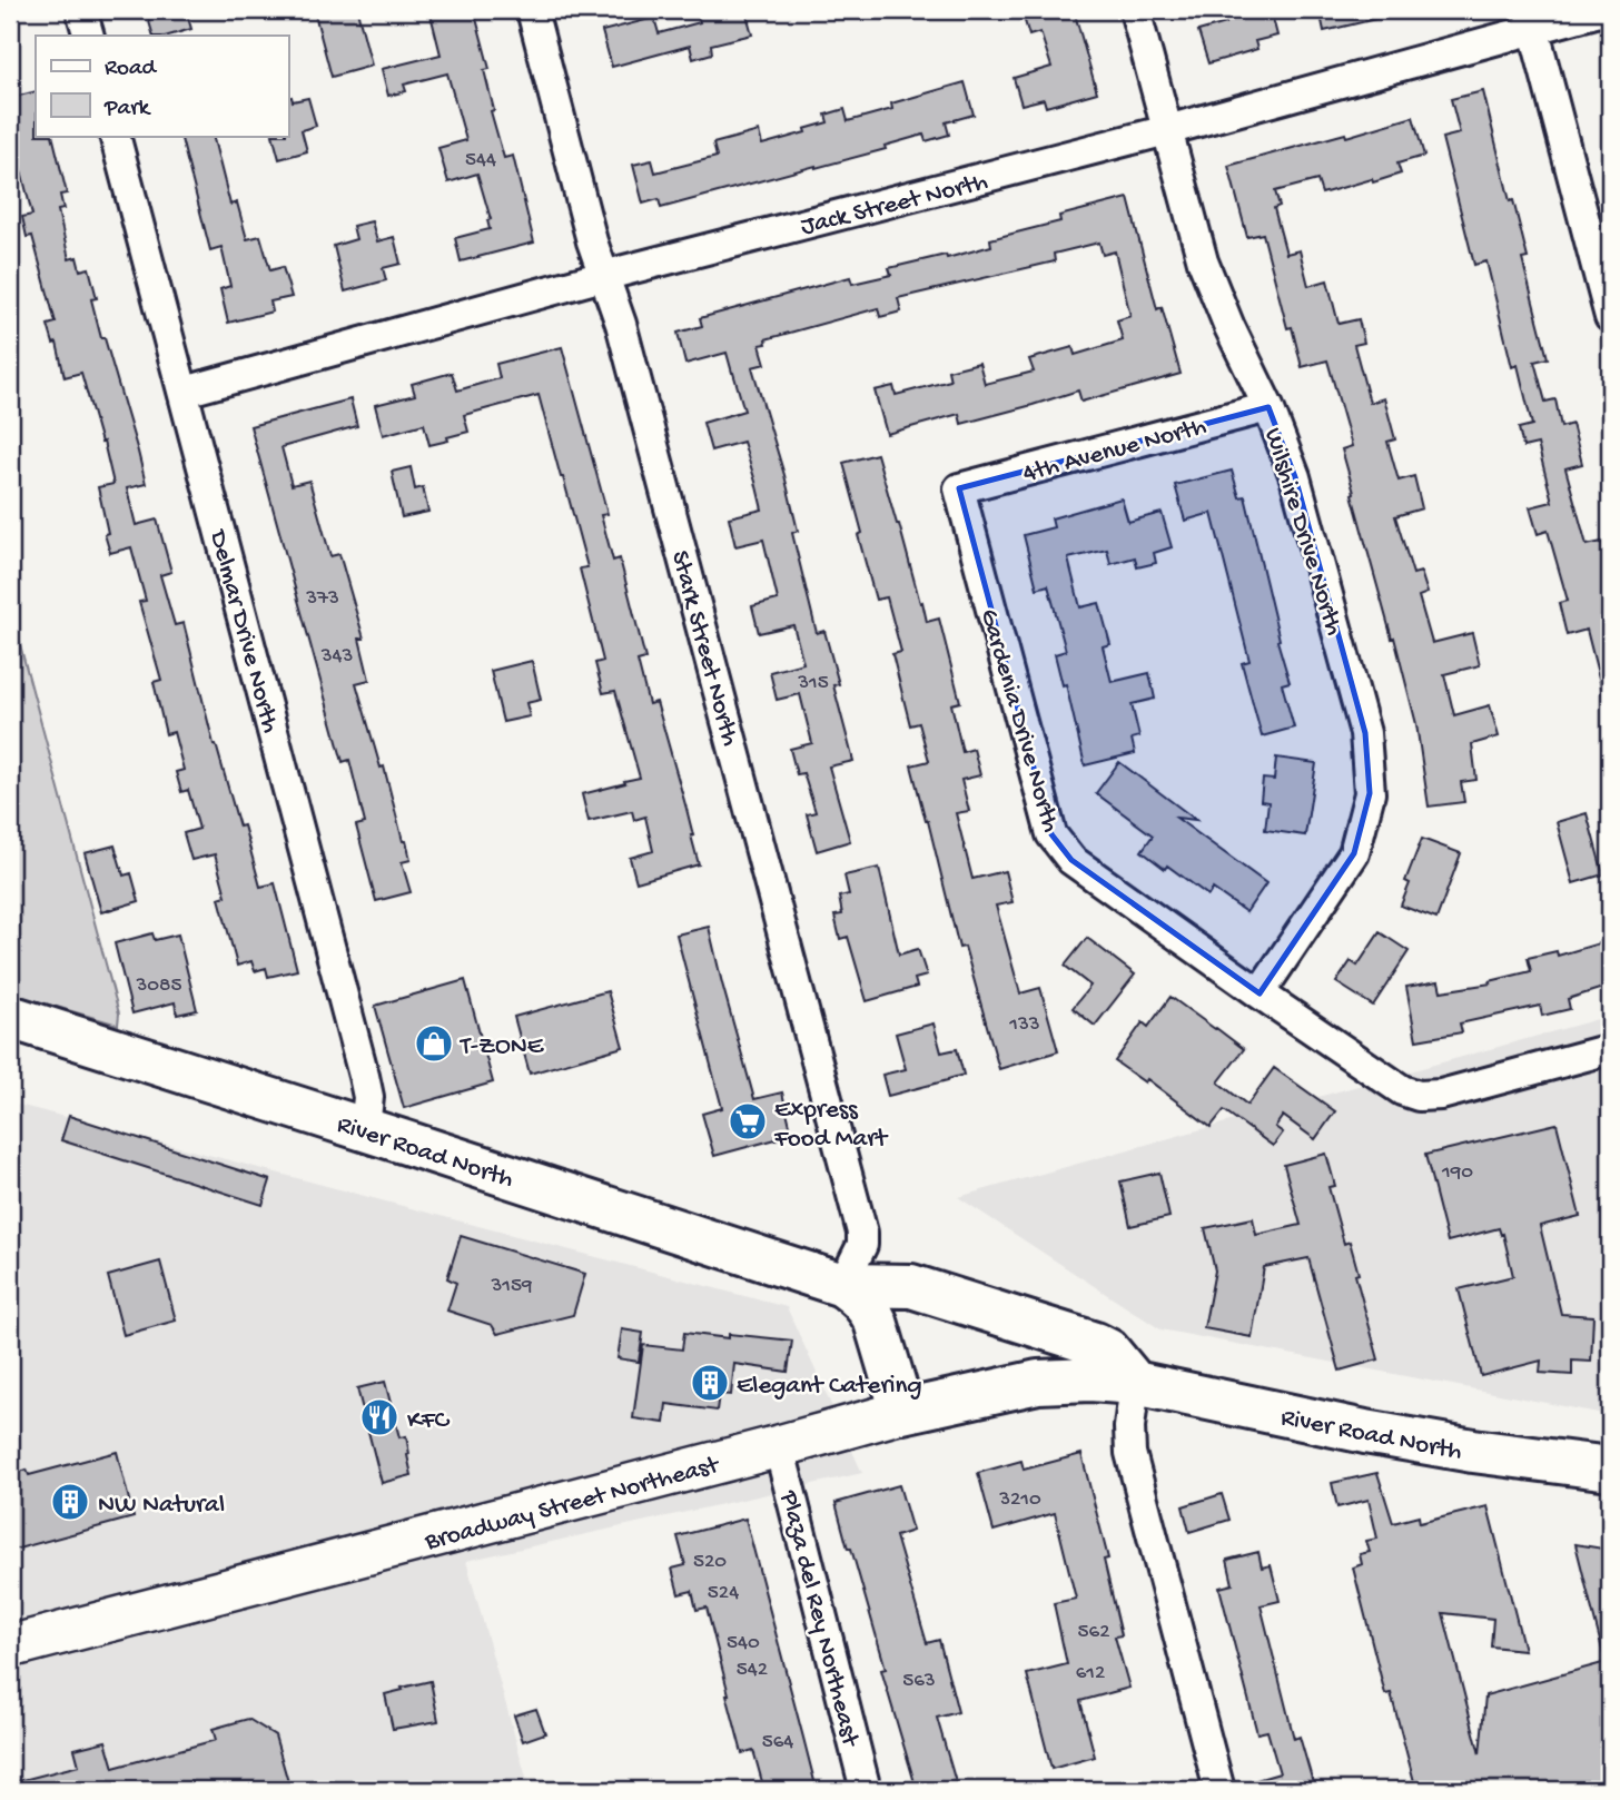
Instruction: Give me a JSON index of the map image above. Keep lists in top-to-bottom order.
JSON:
{
  "streets": {
    "main road": ["River Road North", "Broadway Street Northeast"],
    "street": [
      "Jack Street North",
      "4th Avenue North",
      "Wilshire Drive North",
      "Delmar Drive North",
      "Stark Street North",
      "Gardenia Drive North",
      "Plaza del Rey Northeast"
    ]
  },
  "crossings": [
    ["Jack Street North", "Wilshire Drive North"],
    ["Jack Street North", "Delmar Drive North"],
    ["Jack Street North", "Stark Street North"],
    ["4th Avenue North", "Wilshire Drive North"],
    ["4th Avenue North", "Gardenia Drive North"],
    ["Wilshire Drive North", "Gardenia Drive North"],
    ["Delmar Drive North", "River Road North"],
    ["Stark Street North", "River Road North"],
    ["River Road North", "Broadway Street Northeast"],
    ["Broadway Street Northeast", "Plaza del Rey Northeast"]
  ],
  "places": {
    "shop": ["T-ZONE"],
    "supermarket": ["Express Food Mart"],
    "building": ["Elegant Catering", "NW Natural"],
    "restaurant": ["KFC"]
  },
  "house_numbers": [
    "544",
    "373",
    "343",
    "315",
    "3085",
    "133",
    "190",
    "3159",
    "3210",
    "520",
    "524",
    "562",
    "540",
    "542",
    "612",
    "563",
    "564"
  ],
  "legend": ["Road", "Park"]
}
